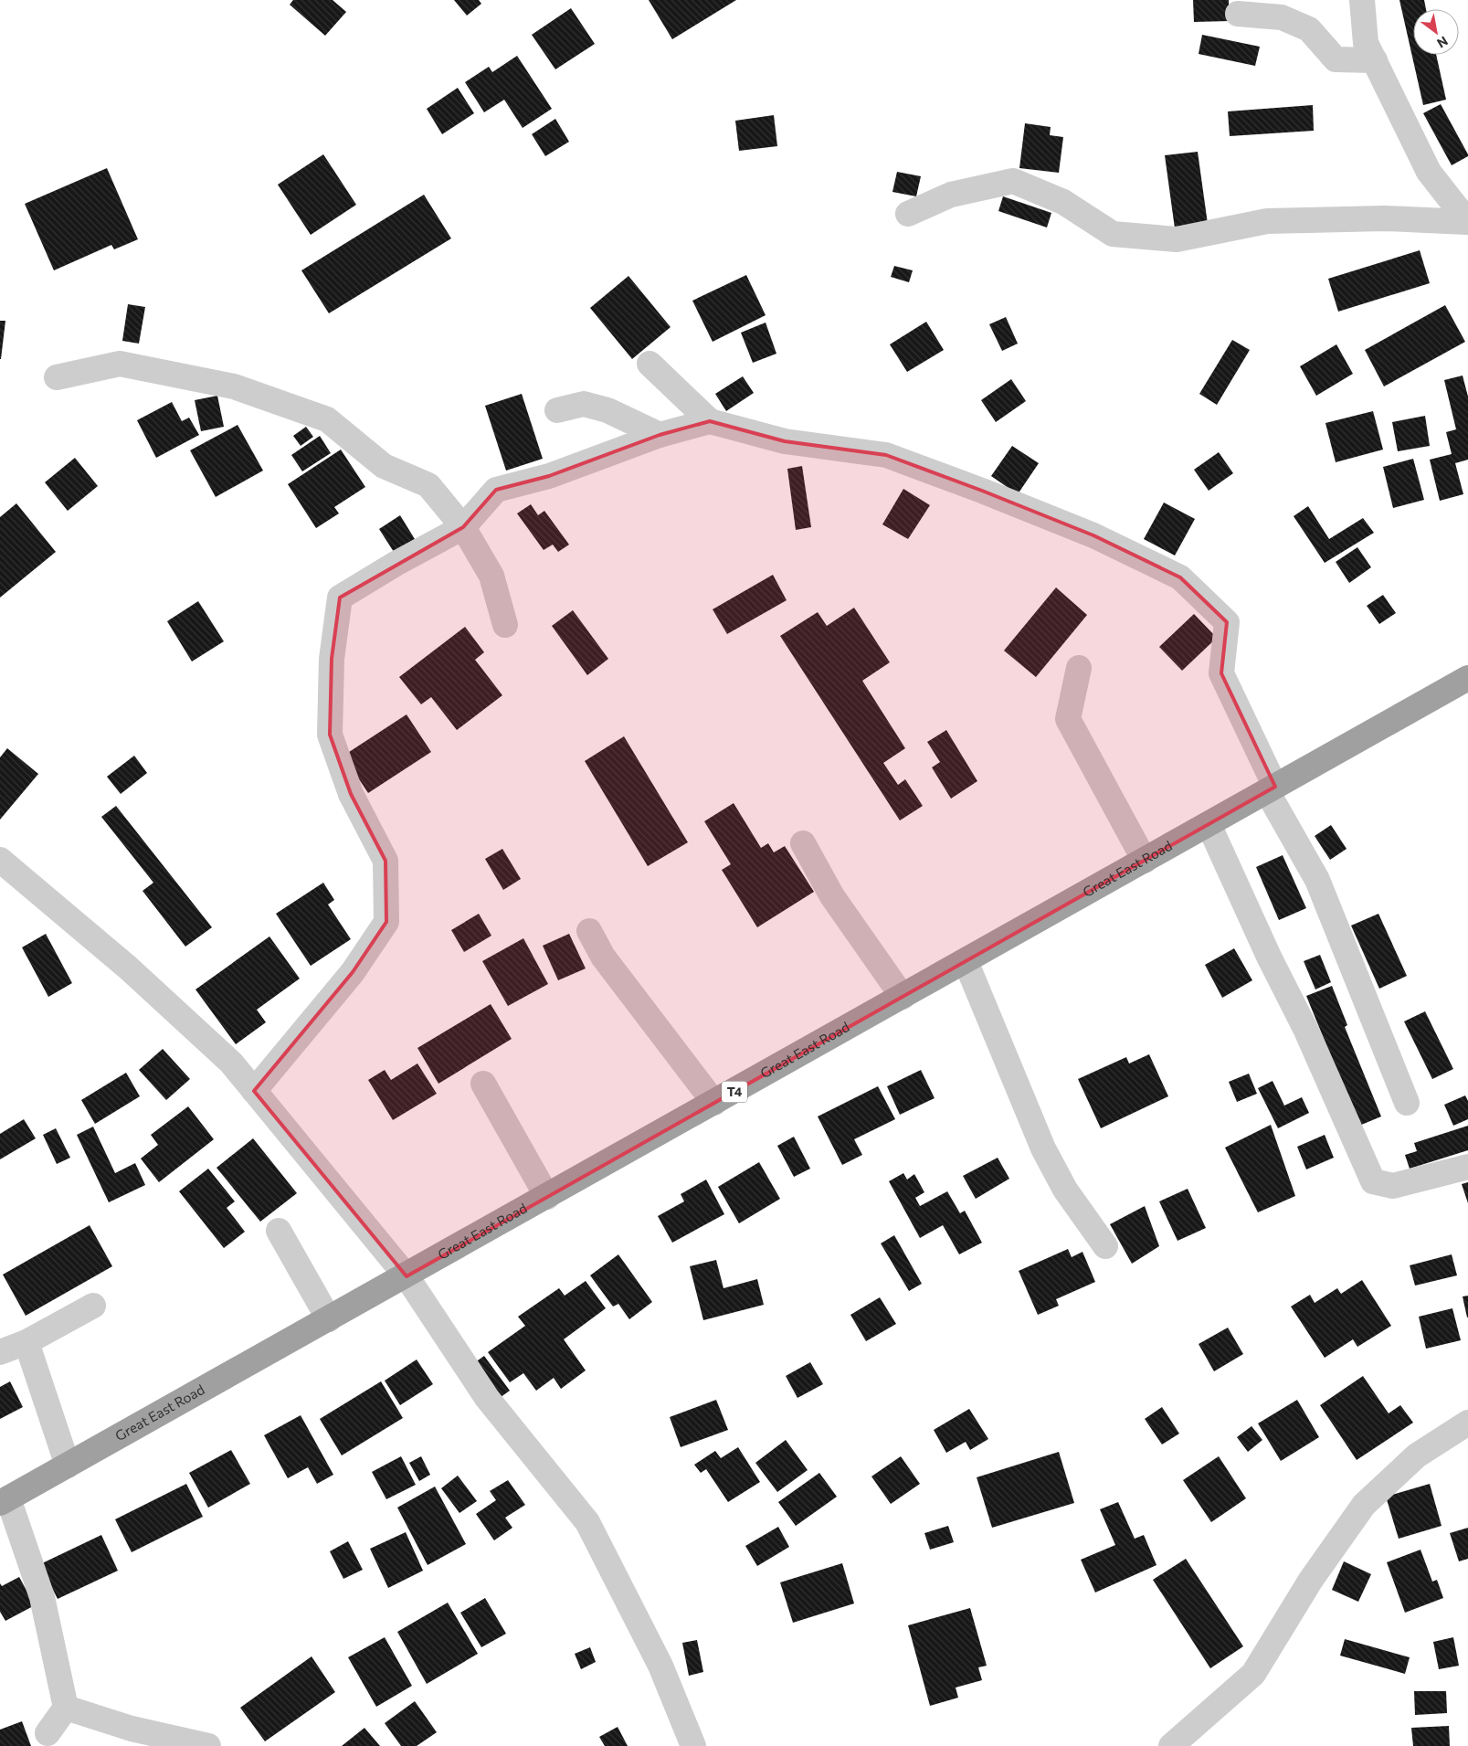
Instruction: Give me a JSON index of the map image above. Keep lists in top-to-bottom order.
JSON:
{
  "streets": {
    "highway": ["Great East Road", "T4"]
  },
  "north": "bottom right"
}
